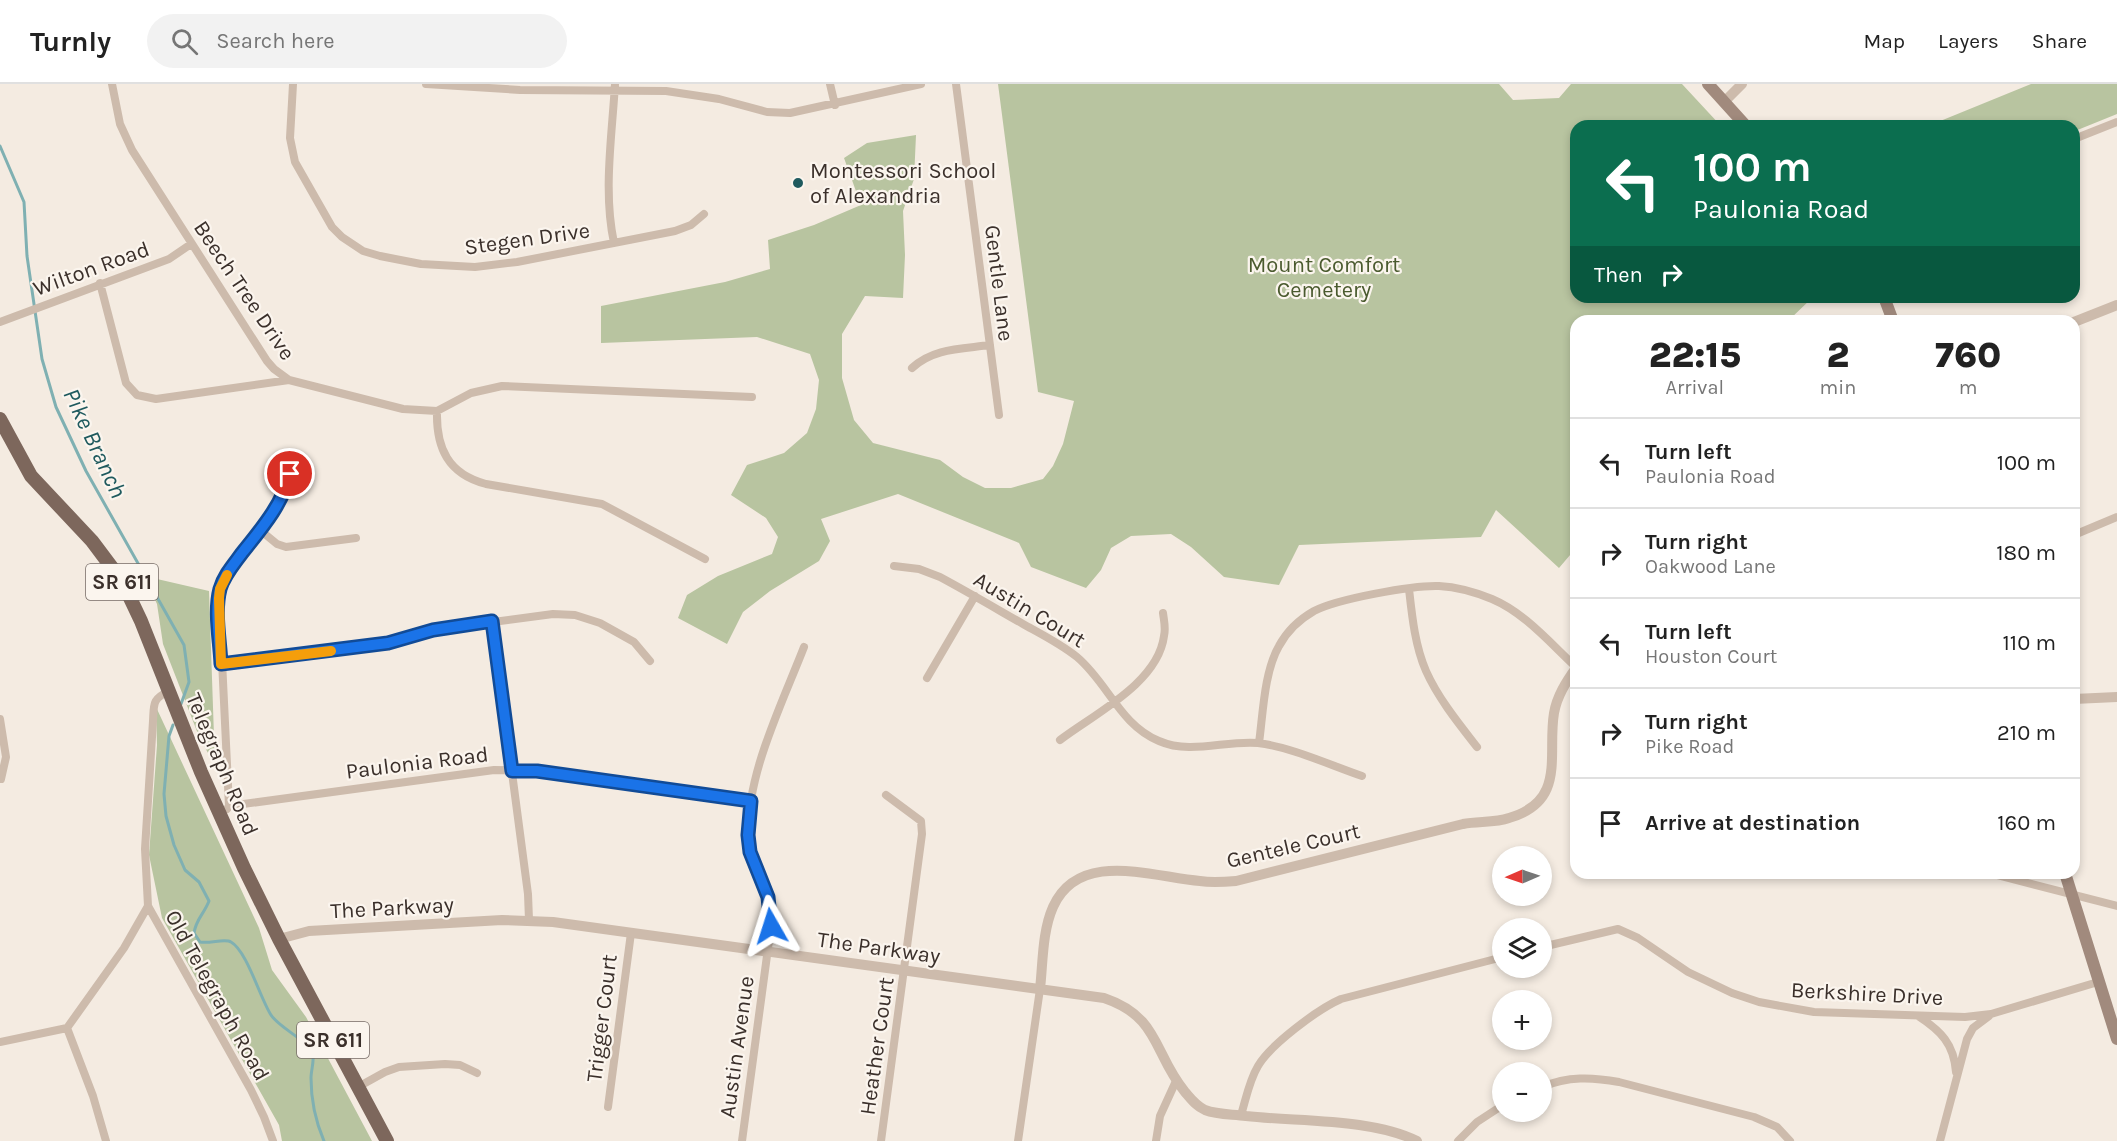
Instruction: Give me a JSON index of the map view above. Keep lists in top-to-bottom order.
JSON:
{
  "streets": {
    "main road": ["SR 611", "Telegraph Road"],
    "street": [
      "Stegen Drive",
      "Wilton Road",
      "Gentle Lane",
      "Beech Tree Drive",
      "Austin Court",
      "Paulonia Road",
      "Gentele Court",
      "The Parkway",
      "Berkshire Drive",
      "Old Telegraph Road",
      "Trigger Court",
      "Heather Court",
      "Austin Avenue"
    ]
  },
  "crossings": [
    ["Wilton Road", "Beech Tree Drive"],
    ["Paulonia Road", "Telegraph Road"],
    ["Paulonia Road", "Austin Avenue"],
    ["Telegraph Road", "The Parkway"],
    ["Telegraph Road", "Old Telegraph Road"],
    ["Gentele Court", "The Parkway"],
    ["The Parkway", "Trigger Court"],
    ["The Parkway", "Heather Court"],
    ["The Parkway", "Austin Avenue"]
  ],
  "water": ["Pike Branch"],
  "parks": ["Mount Comfort Cemetery"],
  "places": ["Montessori School of Alexandria"],
  "north": "left",
  "page": {
    "header": "Turnly",
    "search": "Search here",
    "nav": ["Map", "Layers", "Share"],
    "turn": ["100 m", "Paulonia Road"],
    "then": "Then",
    "eta": [
      "22:15",
      "Arrival",
      "2",
      "min",
      "760",
      "m"
    ],
    "list": [
      {
        "name": "Turn left",
        "note": "Paulonia Road",
        "value": "100 m"
      },
      {
        "name": "Turn right",
        "note": "Oakwood Lane",
        "value": "180 m"
      },
      {
        "name": "Turn left",
        "note": "Houston Court",
        "value": "110 m"
      },
      {
        "name": "Turn right",
        "note": "Pike Road",
        "value": "210 m"
      },
      {
        "name": "Arrive at destination",
        "value": "160 m"
      }
    ],
    "map_buttons": ["+", "−"]
  }
}
